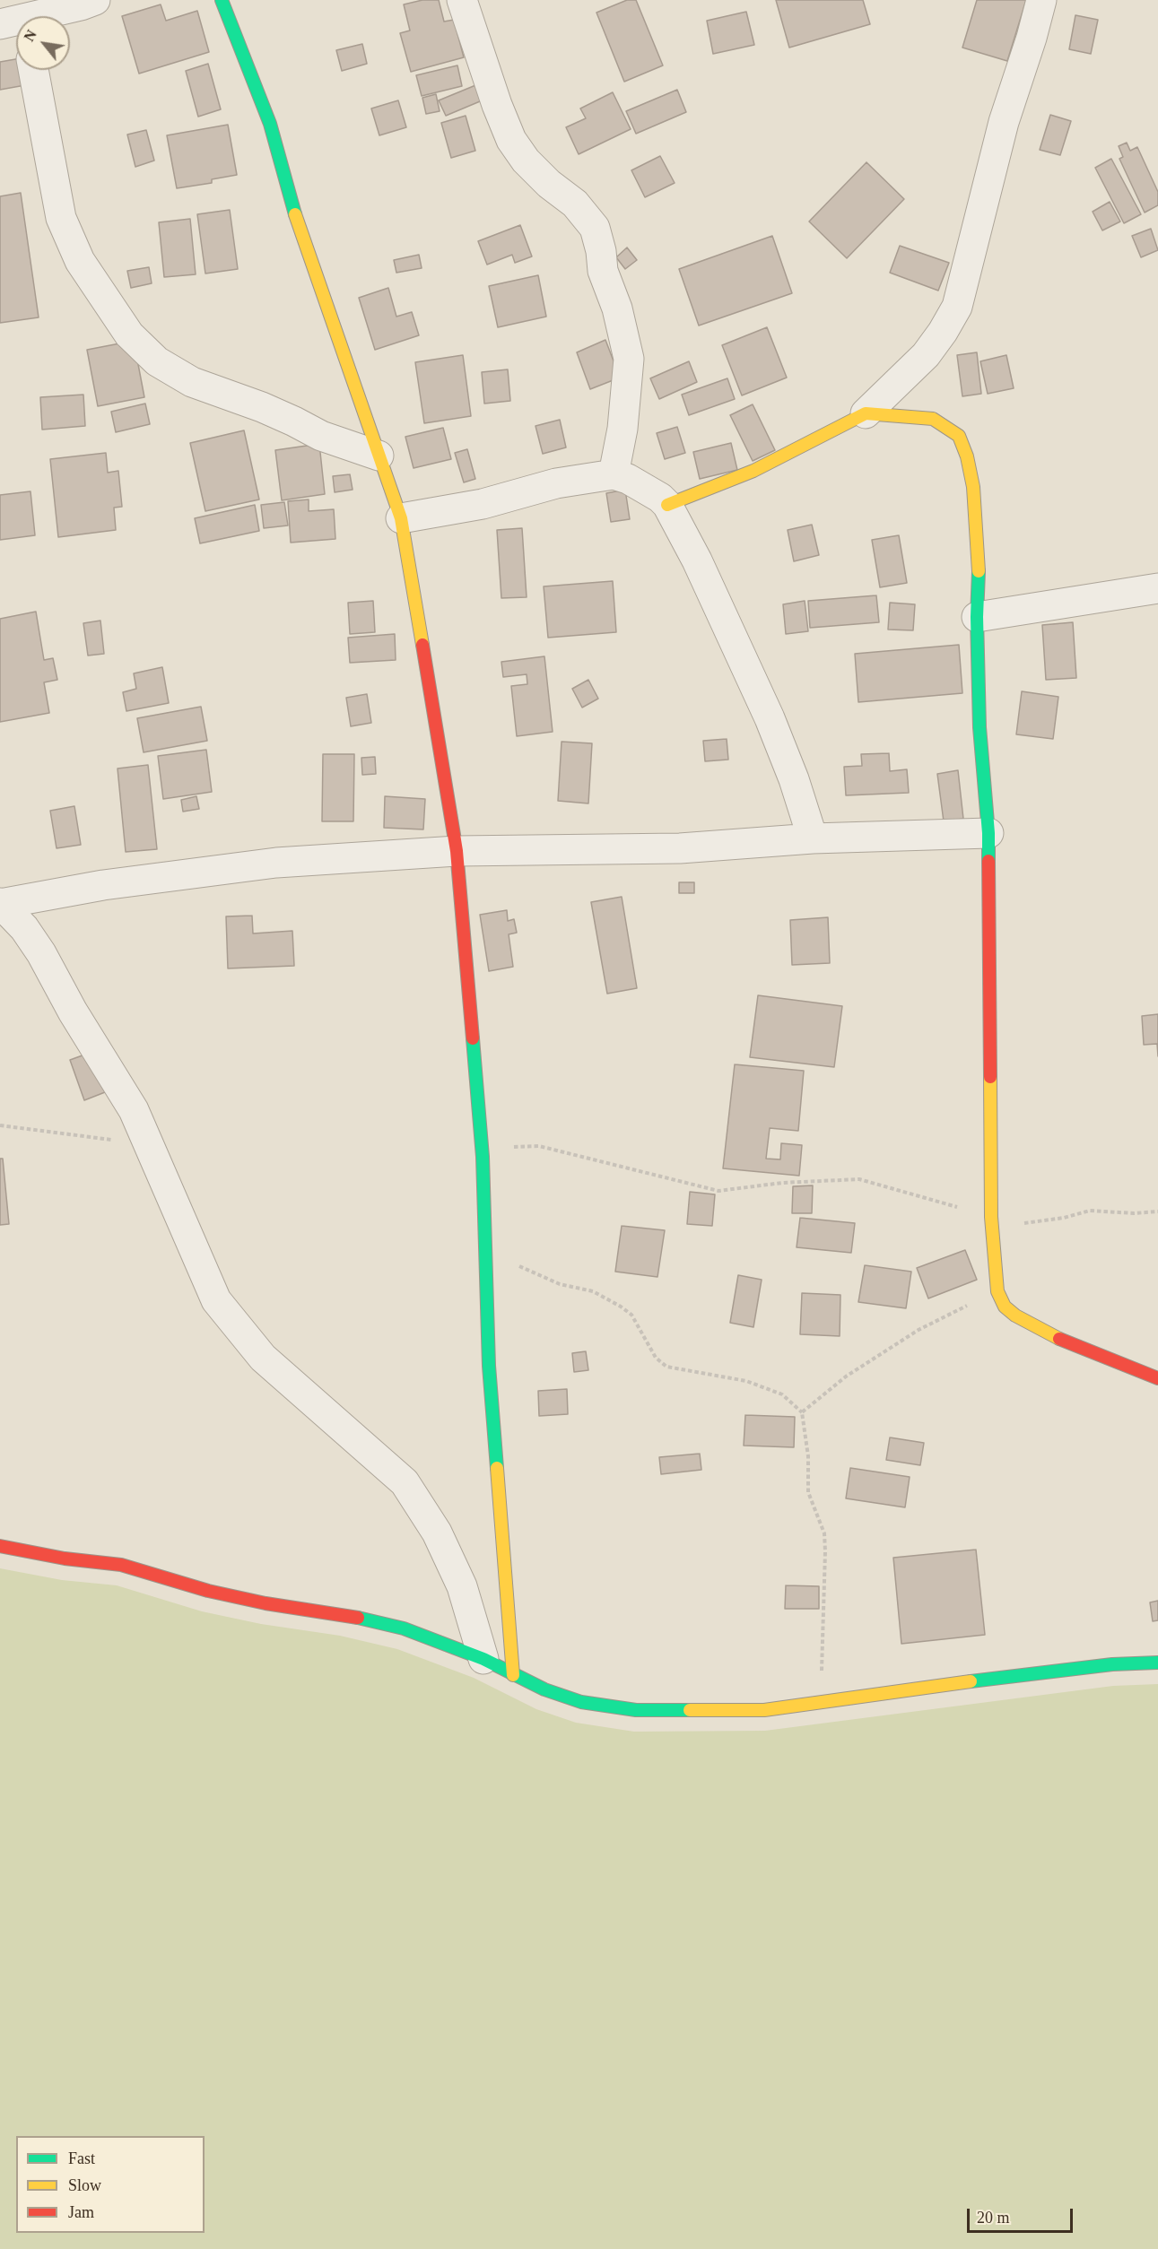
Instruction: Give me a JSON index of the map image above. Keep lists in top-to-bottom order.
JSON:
{
  "legend": ["Fast", "Slow", "Jam"],
  "scale_bar": "20 m",
  "north": "top left"
}
